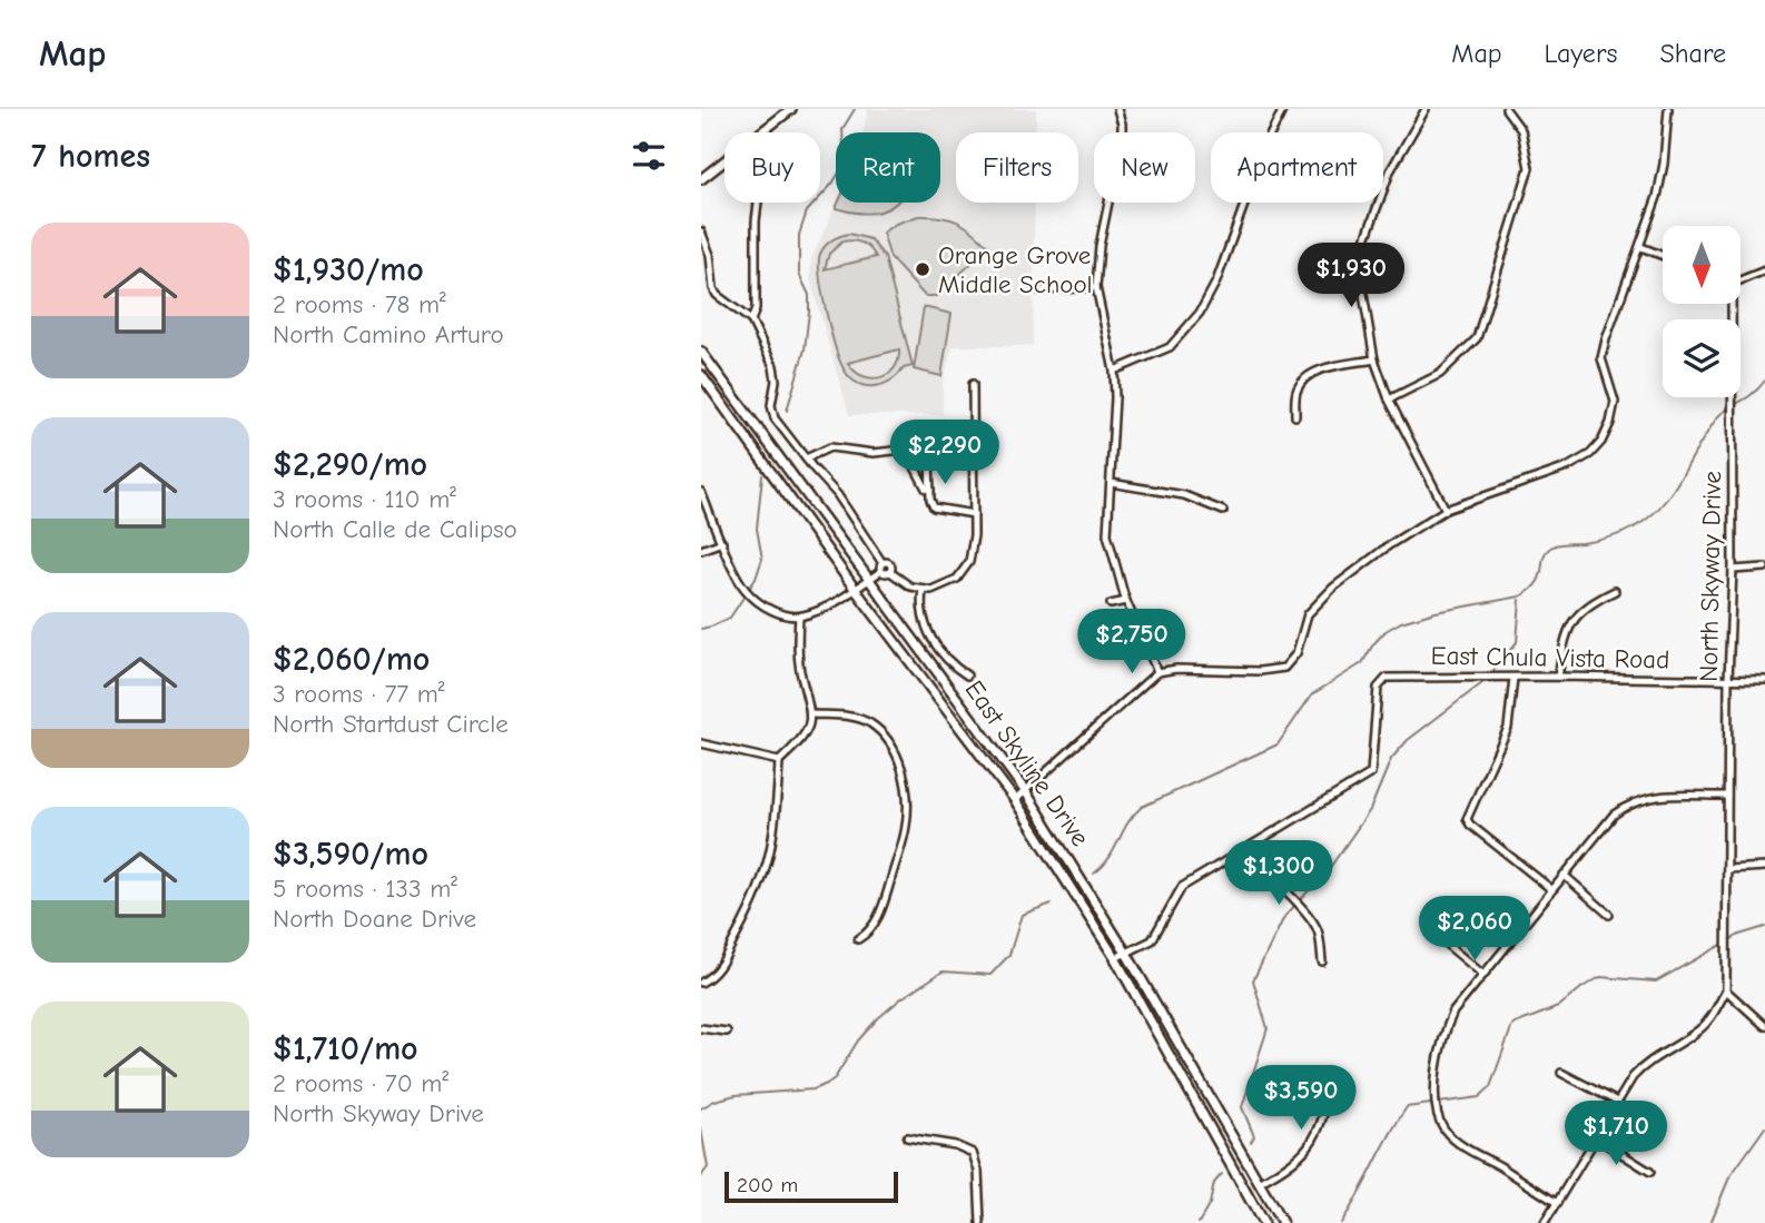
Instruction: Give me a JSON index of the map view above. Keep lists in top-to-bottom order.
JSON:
{
  "streets": {
    "main road": ["East Skyline Drive"],
    "street": ["North Skyway Drive", "East Chula Vista Road"]
  },
  "crossings": [
    ["North Skyway Drive", "East Chula Vista Road"]
  ],
  "places": ["Orange Grove Middle School"],
  "scale_bar": "200 m",
  "north": "bottom",
  "page": {
    "header": "Map",
    "nav": ["Map", "Layers", "Share"],
    "heading": "7 homes",
    "chip": [
      "Buy",
      "Rent",
      "Filters",
      "New",
      "Apartment"
    ],
    "list": [
      {
        "name": "$1,930/mo",
        "note": "2 rooms · 78 m² · North Camino Arturo"
      },
      {
        "name": "$2,290/mo",
        "note": "3 rooms · 110 m² · North Calle de Calipso"
      },
      {
        "name": "$2,060/mo",
        "note": "3 rooms · 77 m² · North Startdust Circle"
      },
      {
        "name": "$3,590/mo",
        "note": "5 rooms · 133 m² · North Doane Drive"
      },
      {
        "name": "$1,710/mo",
        "note": "2 rooms · 70 m² · North Skyway Drive"
      }
    ],
    "price": [
      "$1,930",
      "$2,290",
      "$2,750",
      "$1,300",
      "$2,060",
      "$3,590",
      "$1,710"
    ],
    "scale": "200 m"
  }
}
